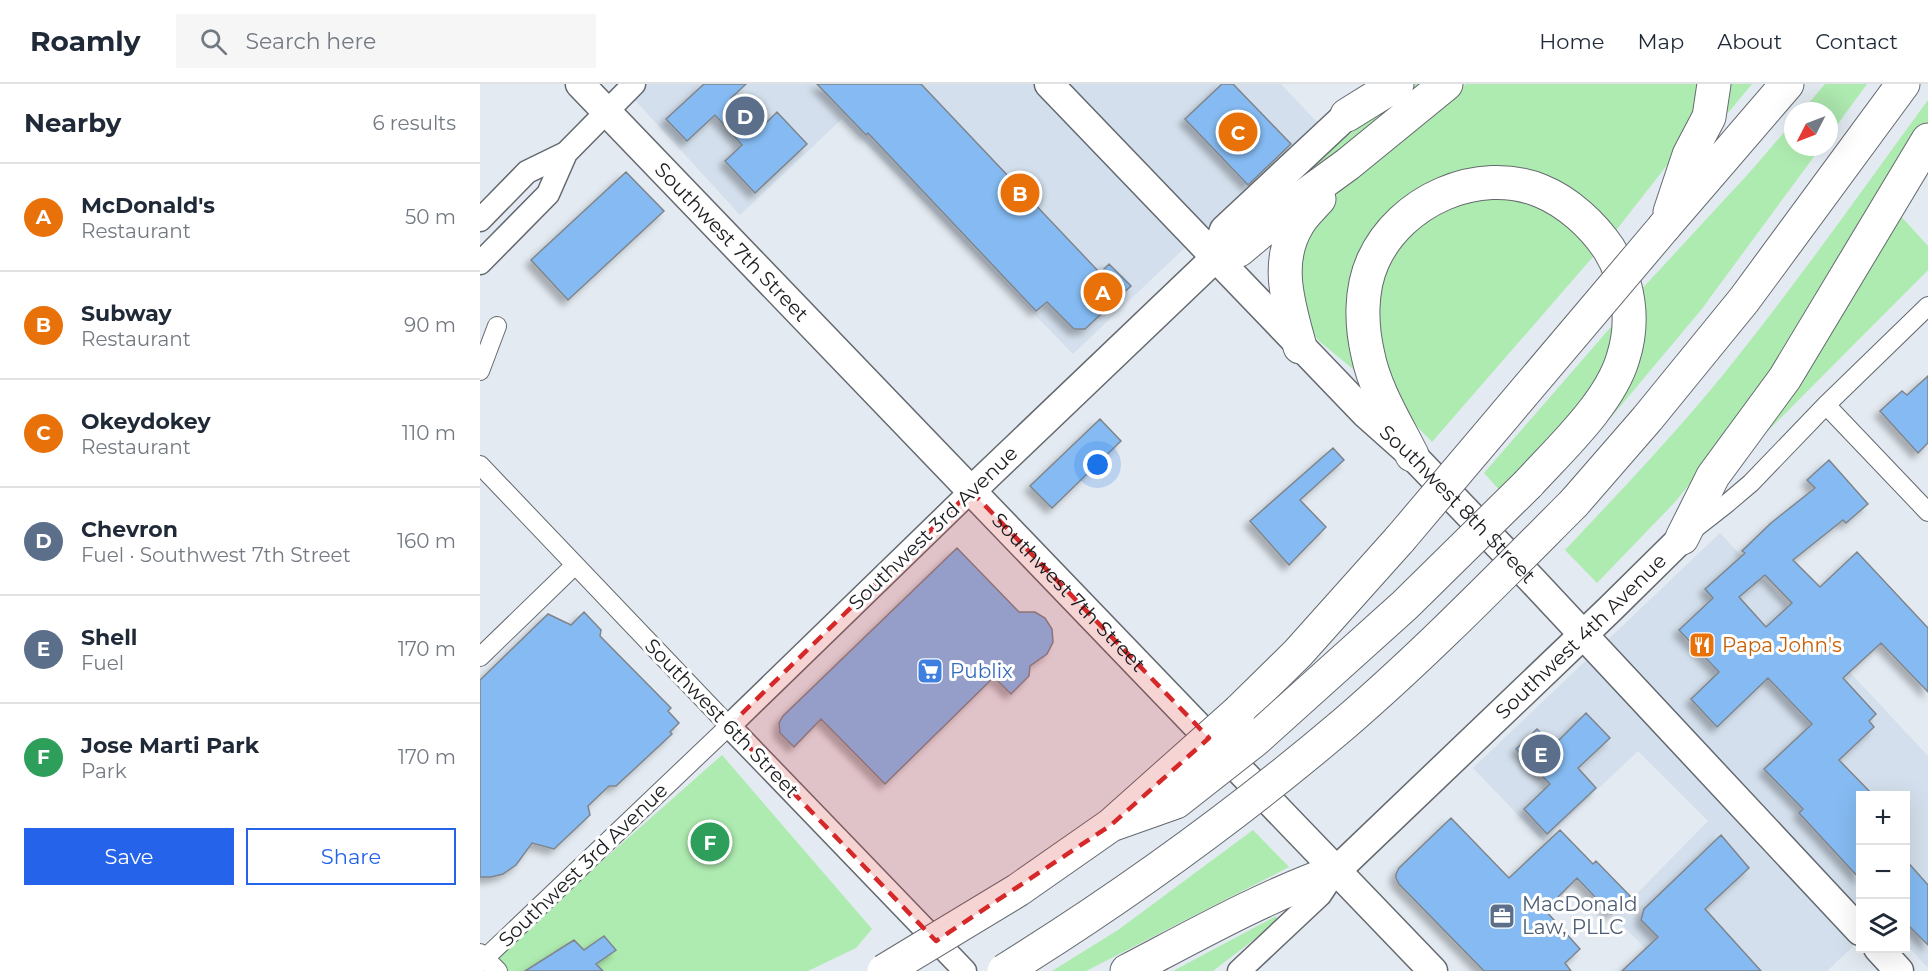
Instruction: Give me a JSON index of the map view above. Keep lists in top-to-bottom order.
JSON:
{
  "streets": {
    "main road": [
      "Southwest 7th Street",
      "Southwest 8th Street",
      "Southwest 3rd Avenue",
      "Southwest 4th Avenue"
    ],
    "street": ["Southwest 6th Street"]
  },
  "crossings": [
    ["Southwest 7th Street", "Southwest 3rd Avenue"],
    ["Southwest 7th Street", "Southwest 4th Avenue"],
    ["Southwest 8th Street", "Southwest 3rd Avenue"],
    ["Southwest 8th Street", "Southwest 4th Avenue"],
    ["Southwest 3rd Avenue", "Southwest 6th Street"]
  ],
  "places": {
    "restaurant": ["Papa John's"],
    "supermarket": ["Publix"],
    "office": ["MacDonald Law, PLLC"]
  },
  "north": "bottom left",
  "page": {
    "header": "Roamly",
    "search": "Search here",
    "nav": [
      "Home",
      "Map",
      "About",
      "Contact"
    ],
    "heading": ["Nearby", "6 results"],
    "pins": [
      "D",
      "C",
      "B",
      "A",
      "E",
      "F"
    ],
    "list": [
      {
        "mark": "A",
        "name": "McDonald's",
        "note": "Restaurant",
        "value": "50 m"
      },
      {
        "mark": "B",
        "name": "Subway",
        "note": "Restaurant",
        "value": "90 m"
      },
      {
        "mark": "C",
        "name": "Okeydokey",
        "note": "Restaurant",
        "value": "110 m"
      },
      {
        "mark": "D",
        "name": "Chevron",
        "note": "Fuel · Southwest 7th Street",
        "value": "160 m"
      },
      {
        "mark": "E",
        "name": "Shell",
        "note": "Fuel",
        "value": "170 m"
      },
      {
        "mark": "F",
        "name": "Jose Marti Park",
        "note": "Park",
        "value": "170 m"
      }
    ],
    "map_buttons": ["+", "−"],
    "buttons": ["Save", "Share"]
  }
}
